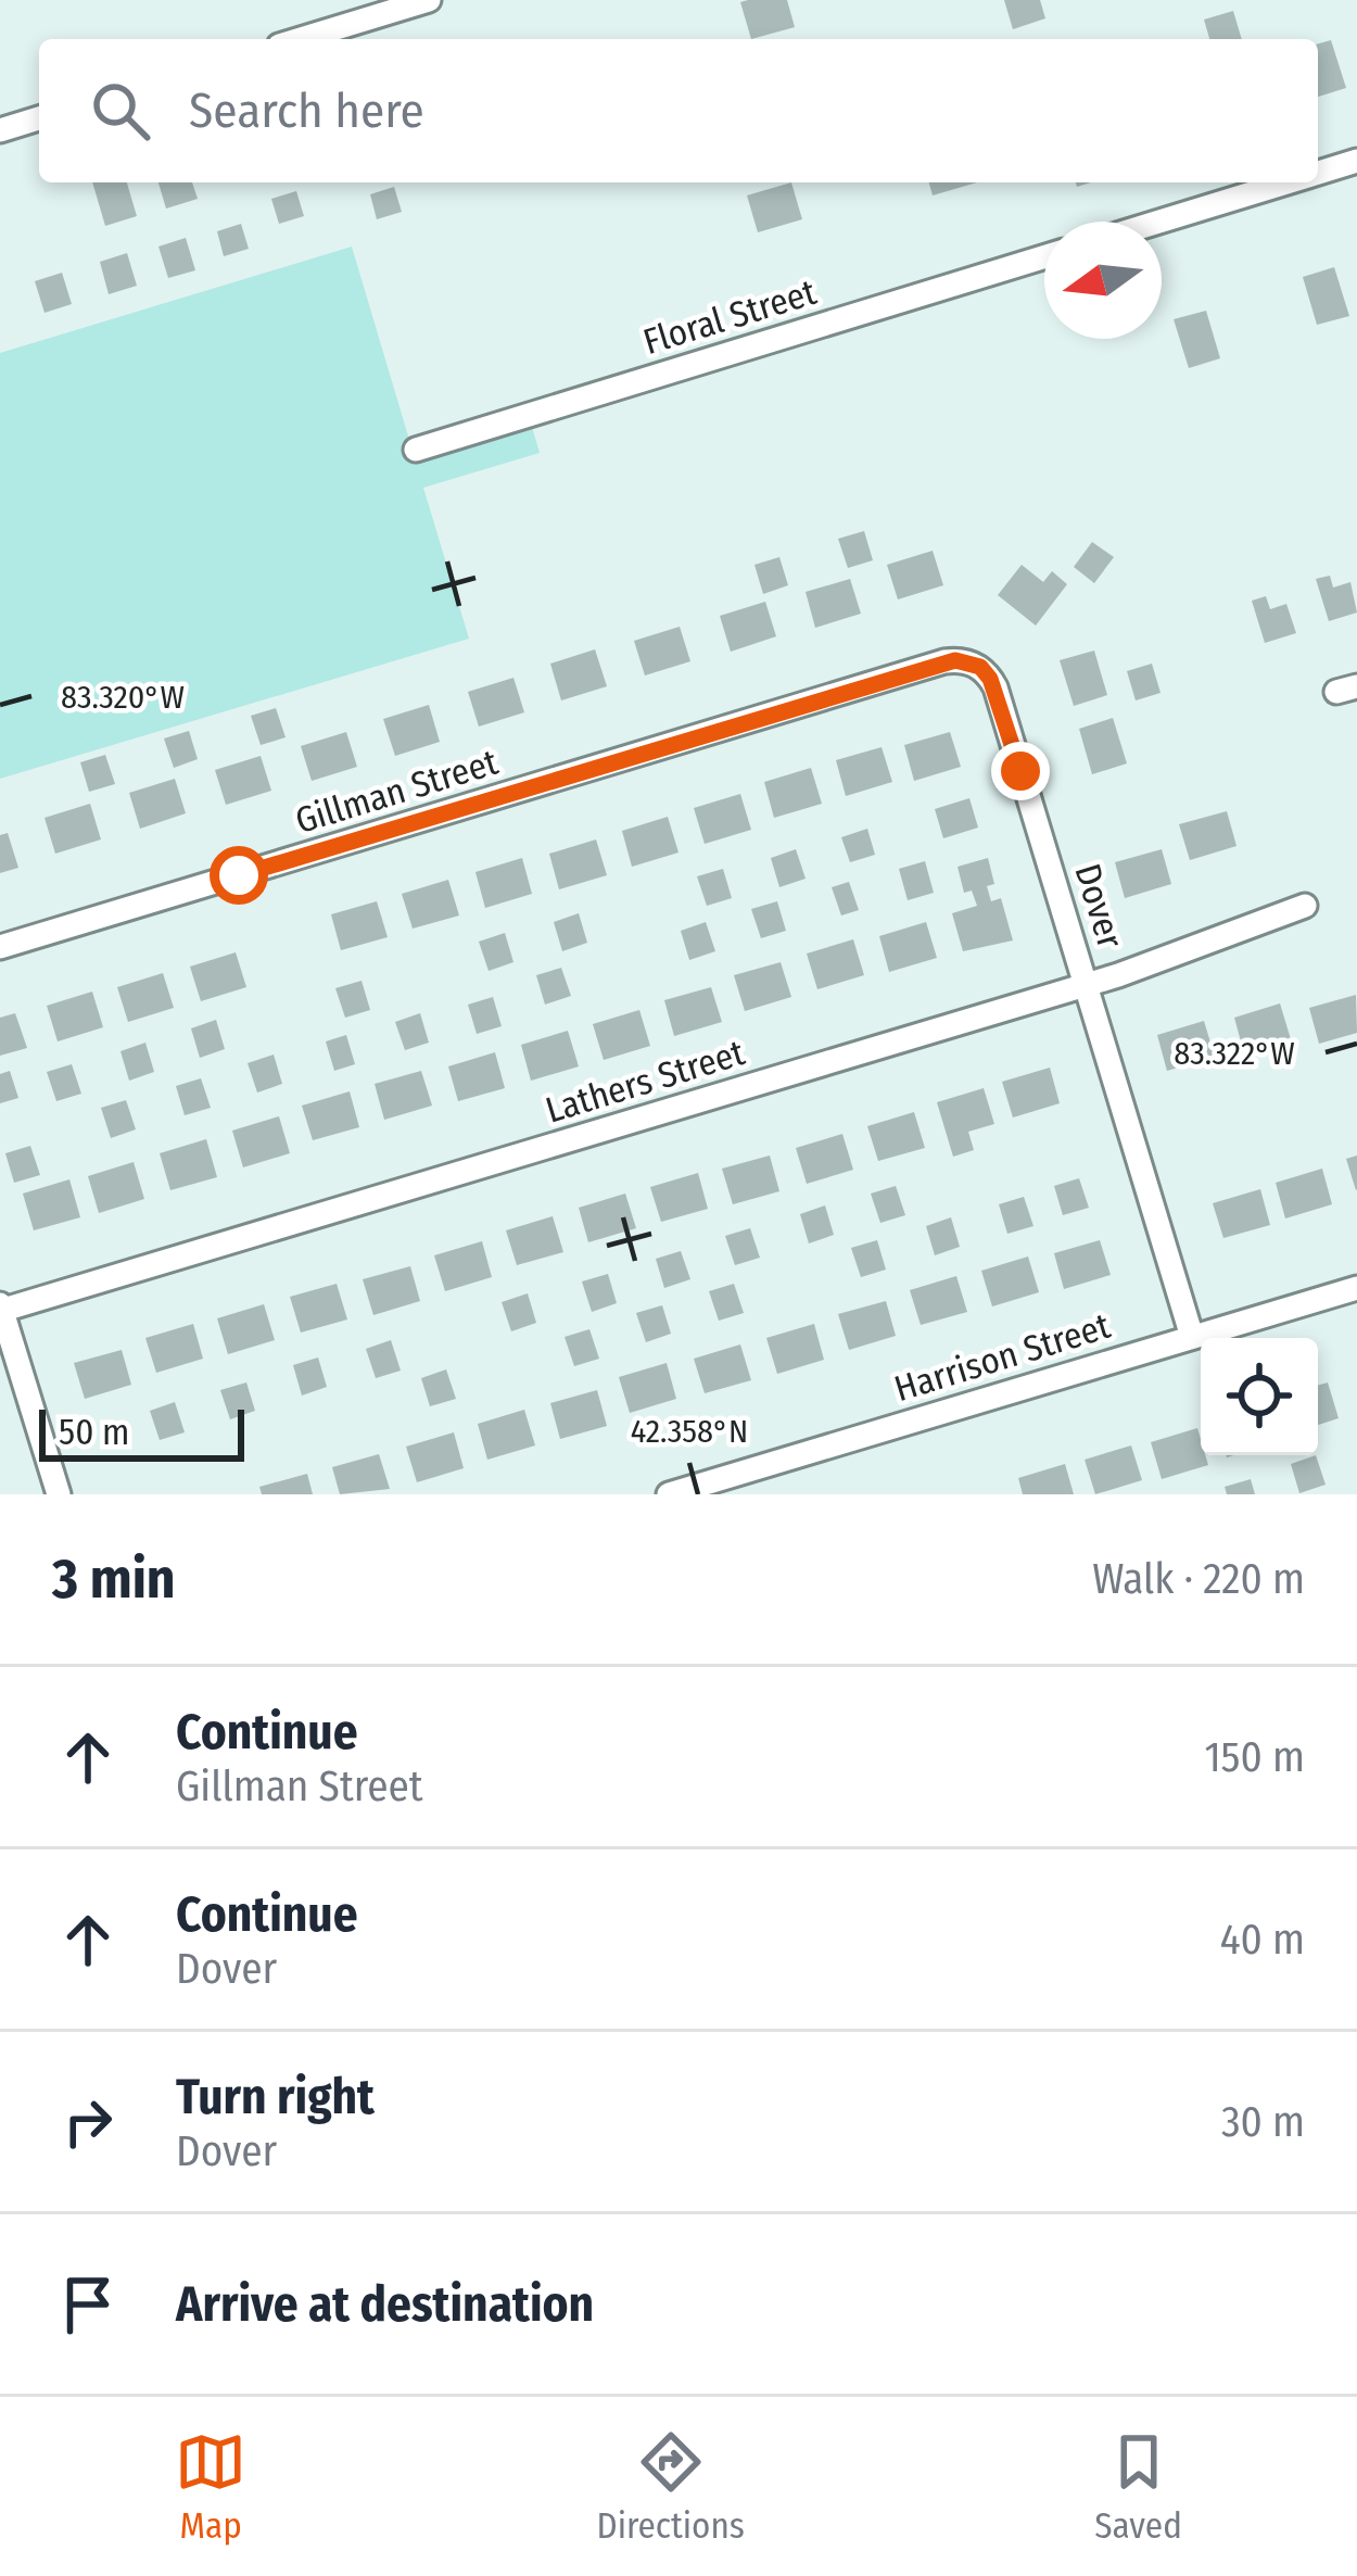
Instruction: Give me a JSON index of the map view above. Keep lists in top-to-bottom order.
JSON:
{
  "streets": {
    "street": [
      "Floral Street",
      "Gillman Street",
      "Dover",
      "Lathers Street",
      "Harrison Street"
    ]
  },
  "crossings": [
    ["Gillman Street", "Dover"],
    ["Dover", "Lathers Street"],
    ["Dover", "Harrison Street"]
  ],
  "scale_bar": "50 m",
  "north": "left",
  "page": {
    "search": "Search here",
    "scale": "50 m",
    "heading": ["3 min", "Walk · 220 m"],
    "list": [
      ["Continue", "Gillman Street", "150 m"],
      ["Continue", "Dover", "40 m"],
      ["Turn right", "Dover", "30 m"],
      "Arrive at destination"
    ],
    "nav": ["Map", "Directions", "Saved"]
  },
  "coordinates": ["83.320°W", "83.322°W", "42.358°N"]
}
